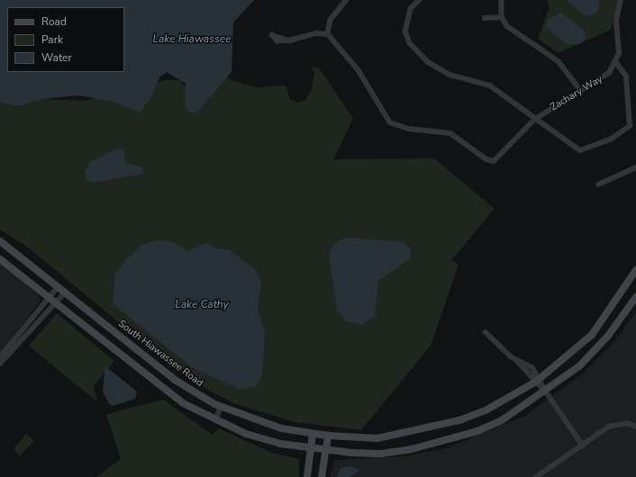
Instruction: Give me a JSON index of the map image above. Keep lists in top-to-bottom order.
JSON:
{
  "streets": {
    "street": ["Zachary Way", "South Hiawassee Road"]
  },
  "water": ["Lake Hiawassee", "Lake Cathy"],
  "legend": ["Road", "Park", "Water"]
}
